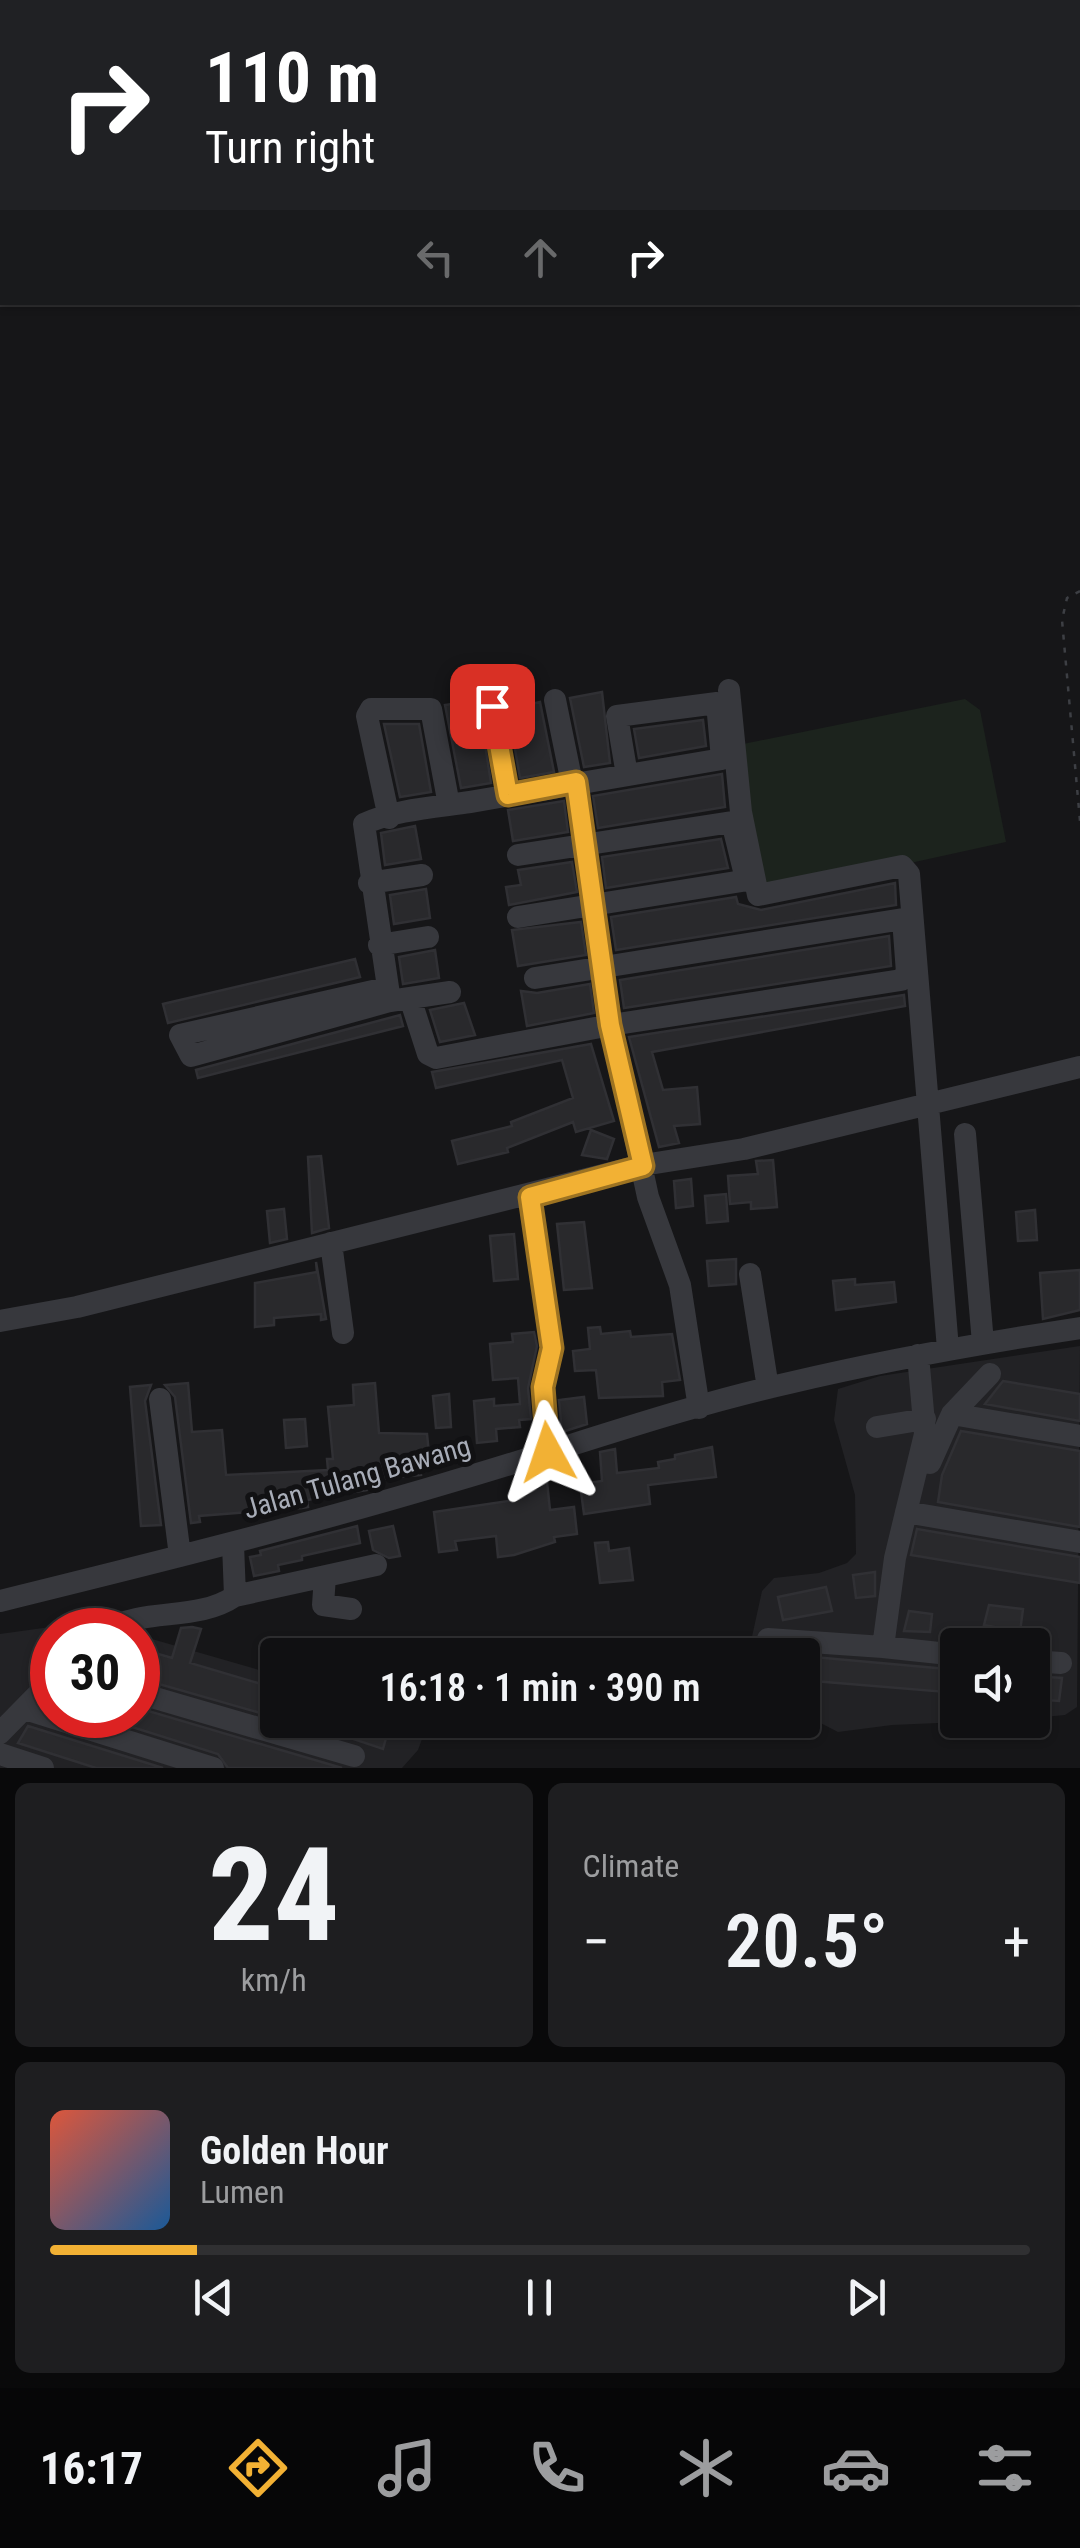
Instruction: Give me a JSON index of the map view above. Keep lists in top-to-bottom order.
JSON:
{
  "streets": {
    "street": ["Jalan Tulang Bawang"]
  },
  "page": {
    "turn": ["110 m", "Turn right"],
    "limit": "30",
    "trip": "16:18 · 1 min · 390 m",
    "tile": [
      ["24", "km/h"],
      "Climate"
    ],
    "heat": ["−", "20.5°", "+"],
    "song": ["Golden Hour", "Lumen"],
    "tabs": "16:17"
  }
}
